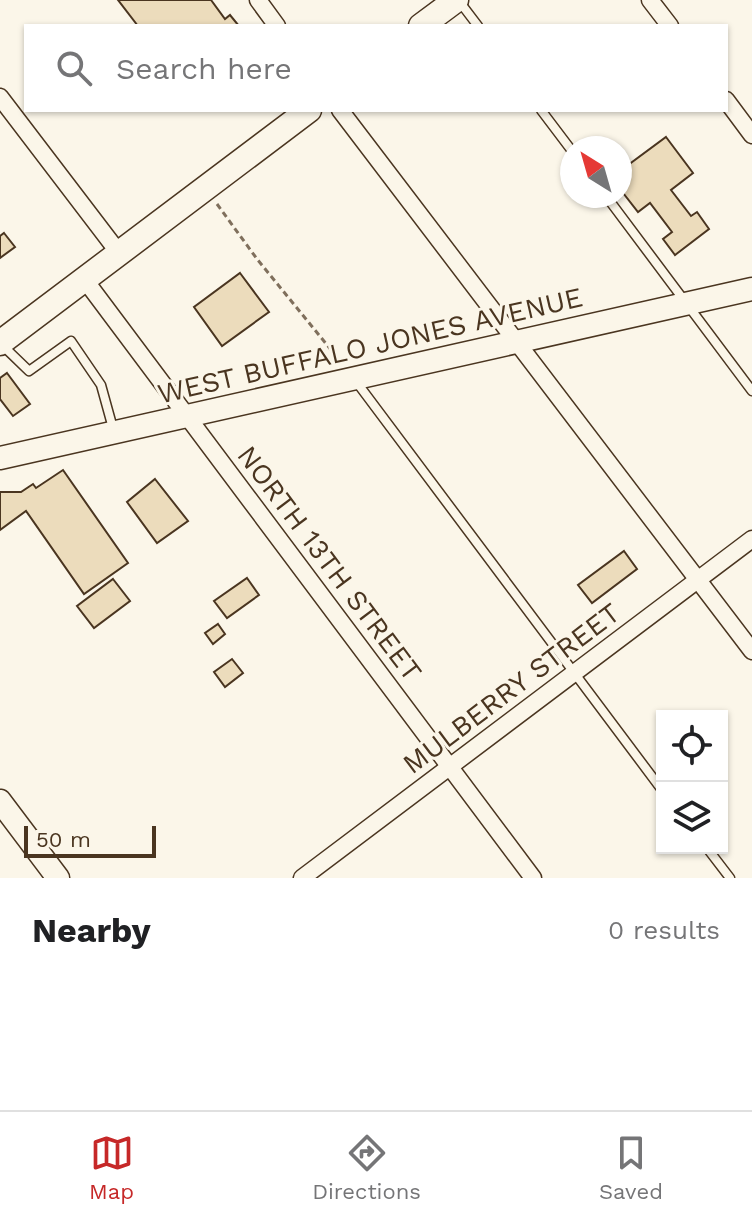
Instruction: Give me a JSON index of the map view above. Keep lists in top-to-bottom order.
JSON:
{
  "streets": {
    "main road": ["WEST BUFFALO JONES AVENUE"],
    "street": ["NORTH 13TH STREET", "MULBERRY STREET"]
  },
  "crossings": [
    ["WEST BUFFALO JONES AVENUE", "NORTH 13TH STREET"],
    ["NORTH 13TH STREET", "MULBERRY STREET"]
  ],
  "scale_bar": "50 m",
  "north": "top left",
  "page": {
    "search": "Search here",
    "scale": "50 m",
    "heading": ["Nearby", "0 results"],
    "nav": ["Map", "Directions", "Saved"]
  }
}
